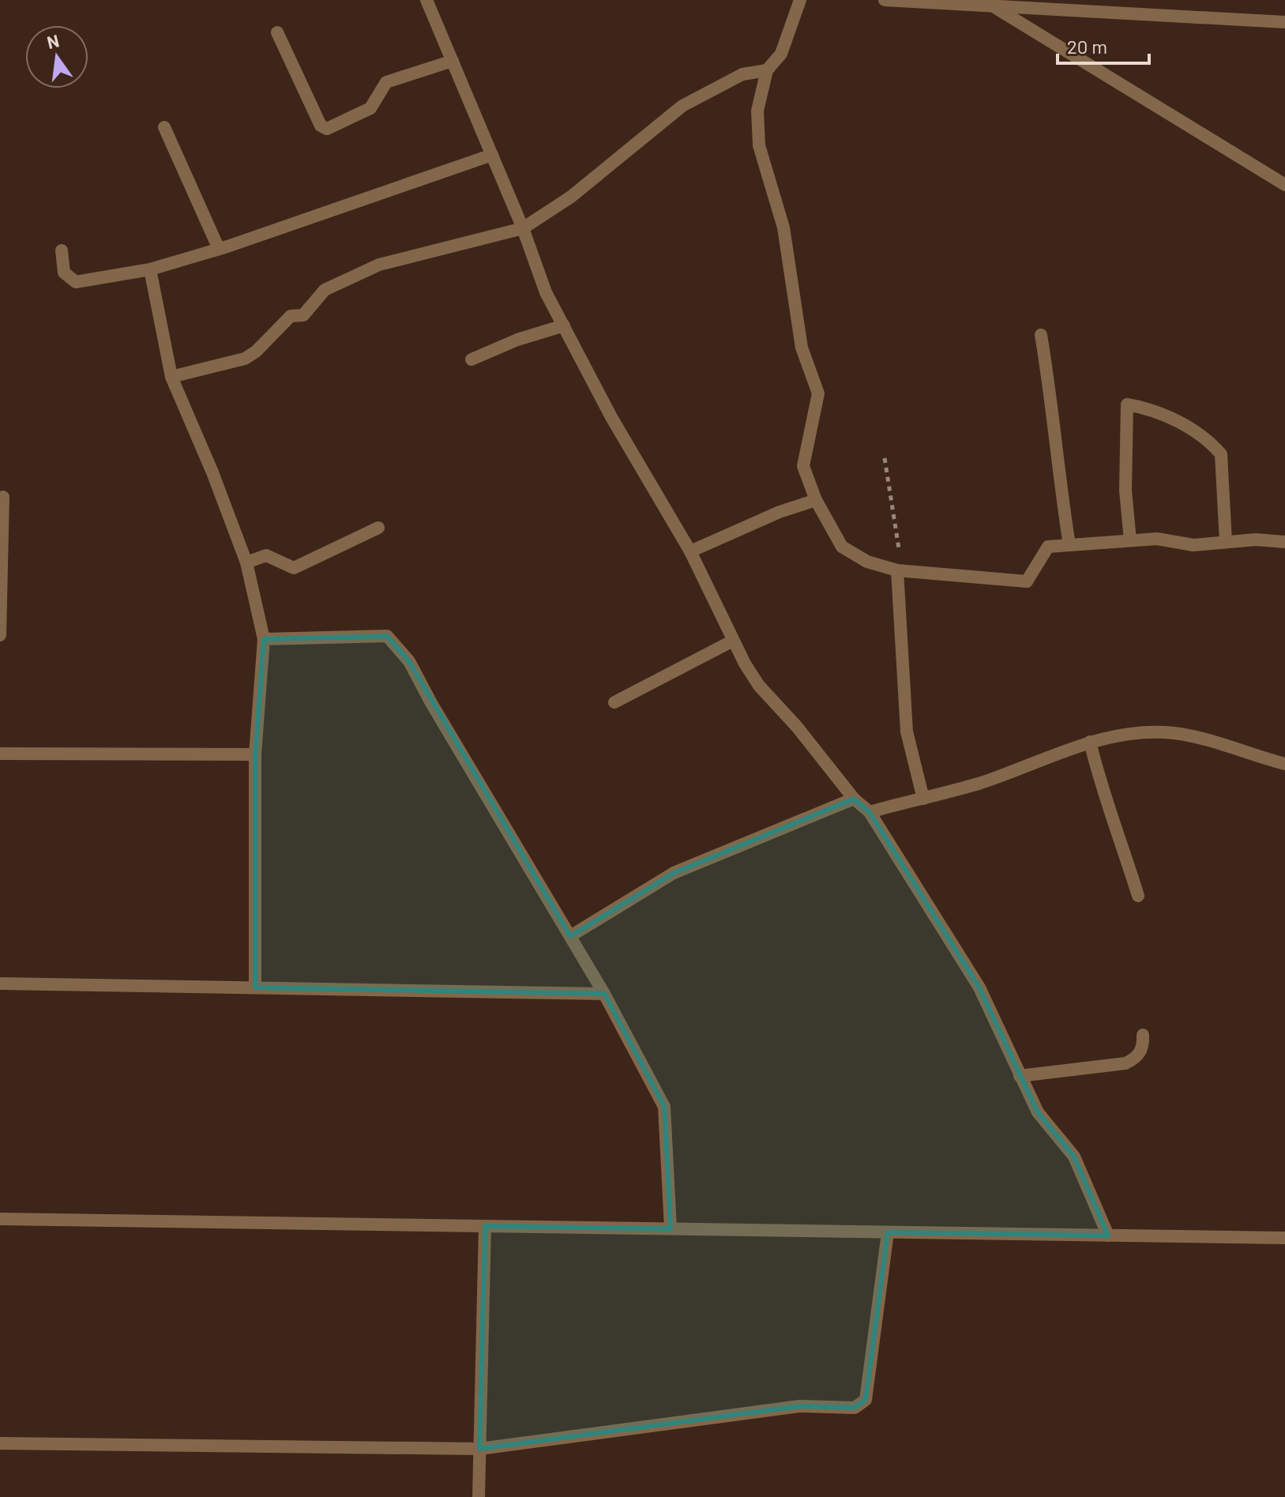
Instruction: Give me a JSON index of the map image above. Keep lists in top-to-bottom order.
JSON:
{
  "scale_bar": "20 m",
  "north": "top"
}
